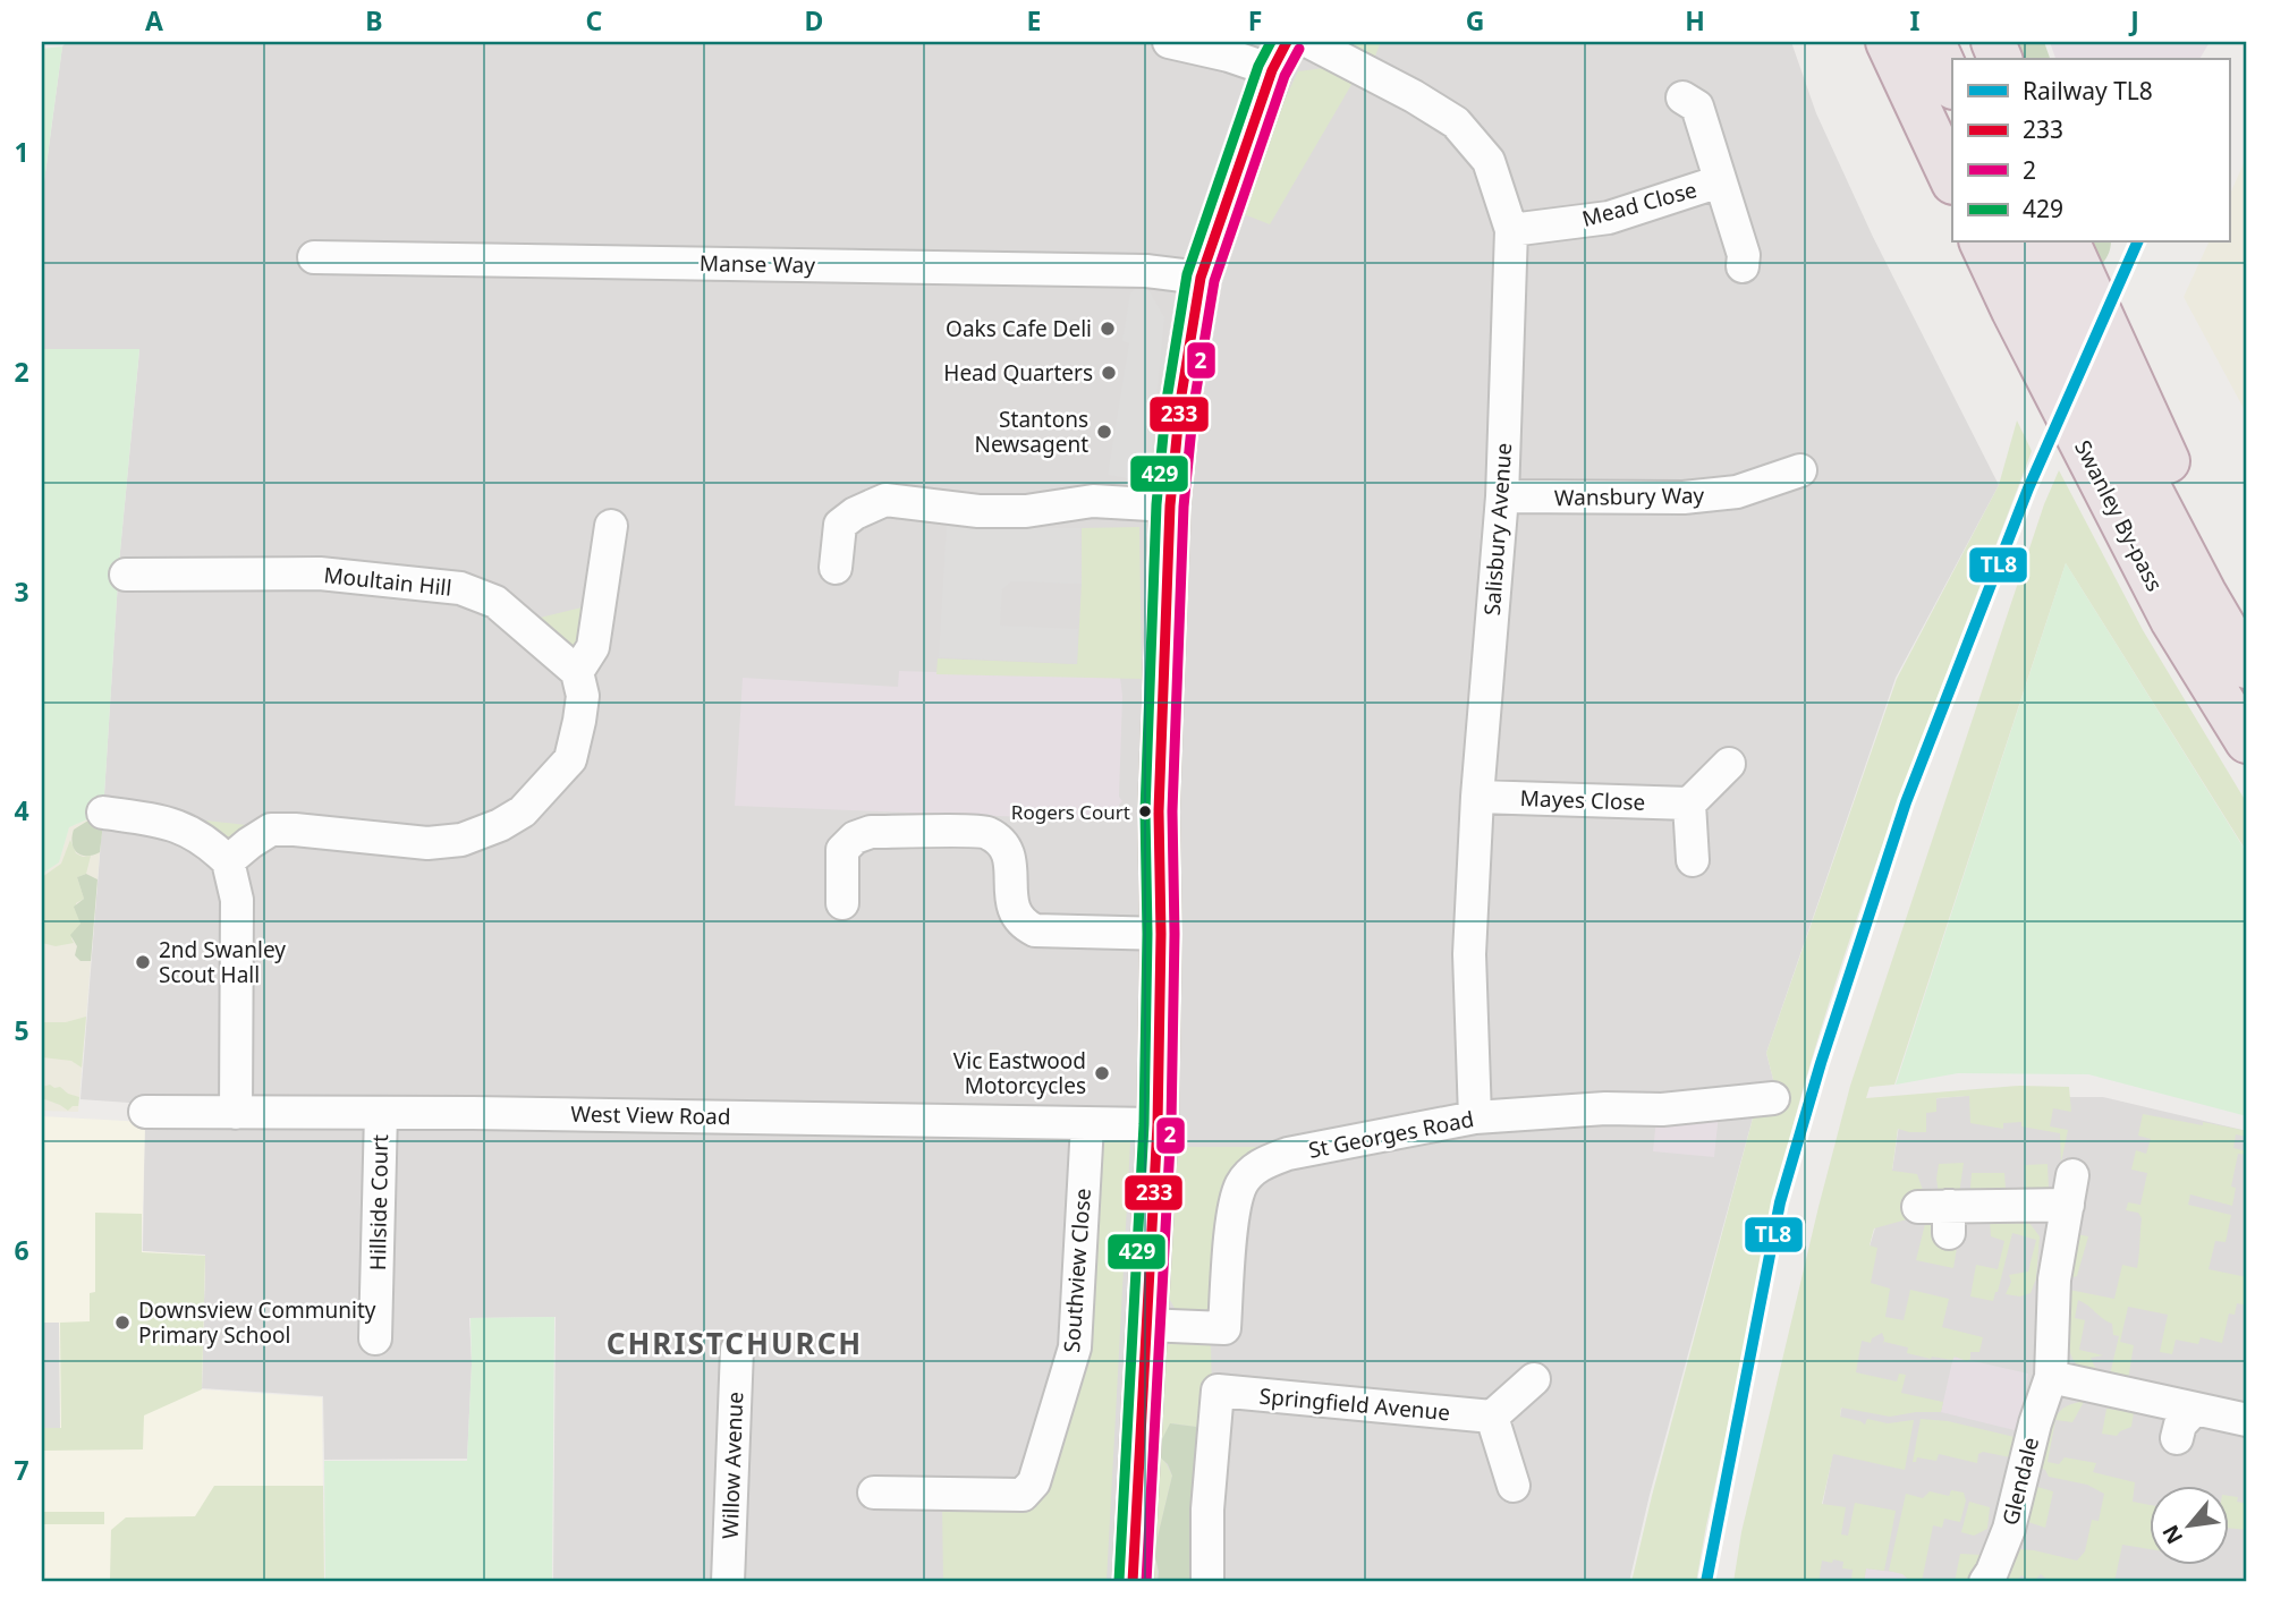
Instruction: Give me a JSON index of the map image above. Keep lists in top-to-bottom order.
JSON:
{
  "streets": {
    "highway": ["Swanley By-pass"],
    "street": [
      "Mead Close",
      "Manse Way",
      "Wansbury Way",
      "Salisbury Avenue",
      "Moultain Hill",
      "Mayes Close",
      "West View Road",
      "St Georges Road",
      "Hillside Court",
      "Southview Close",
      "Springfield Avenue",
      "Willow Avenue",
      "Glendale"
    ]
  },
  "crossings": [
    ["Mead Close", "Salisbury Avenue"],
    ["Wansbury Way", "Salisbury Avenue"],
    ["Salisbury Avenue", "Mayes Close"],
    ["Salisbury Avenue", "St Georges Road"],
    ["West View Road", "Hillside Court"],
    ["West View Road", "Southview Close"]
  ],
  "districts": ["CHRISTCHURCH"],
  "places": [
    "Oaks Cafe Deli",
    "Head Quarters",
    "Stantons Newsagent",
    "Rogers Court",
    "2nd Swanley Scout Hall",
    "Vic Eastwood Motorcycles",
    "Downsview Community Primary School"
  ],
  "lines": [
    "transit line 233",
    "transit line 429",
    "transit line 2",
    "rail line TL8"
  ],
  "legend": [
    "Railway TL8",
    "233",
    "2",
    "429"
  ],
  "north": "bottom left",
  "grid": {
    "columns": [
      "A",
      "B",
      "C",
      "D",
      "E",
      "F",
      "G",
      "H",
      "I",
      "J"
    ],
    "rows": [
      "1",
      "2",
      "3",
      "4",
      "5",
      "6",
      "7"
    ]
  }
}
